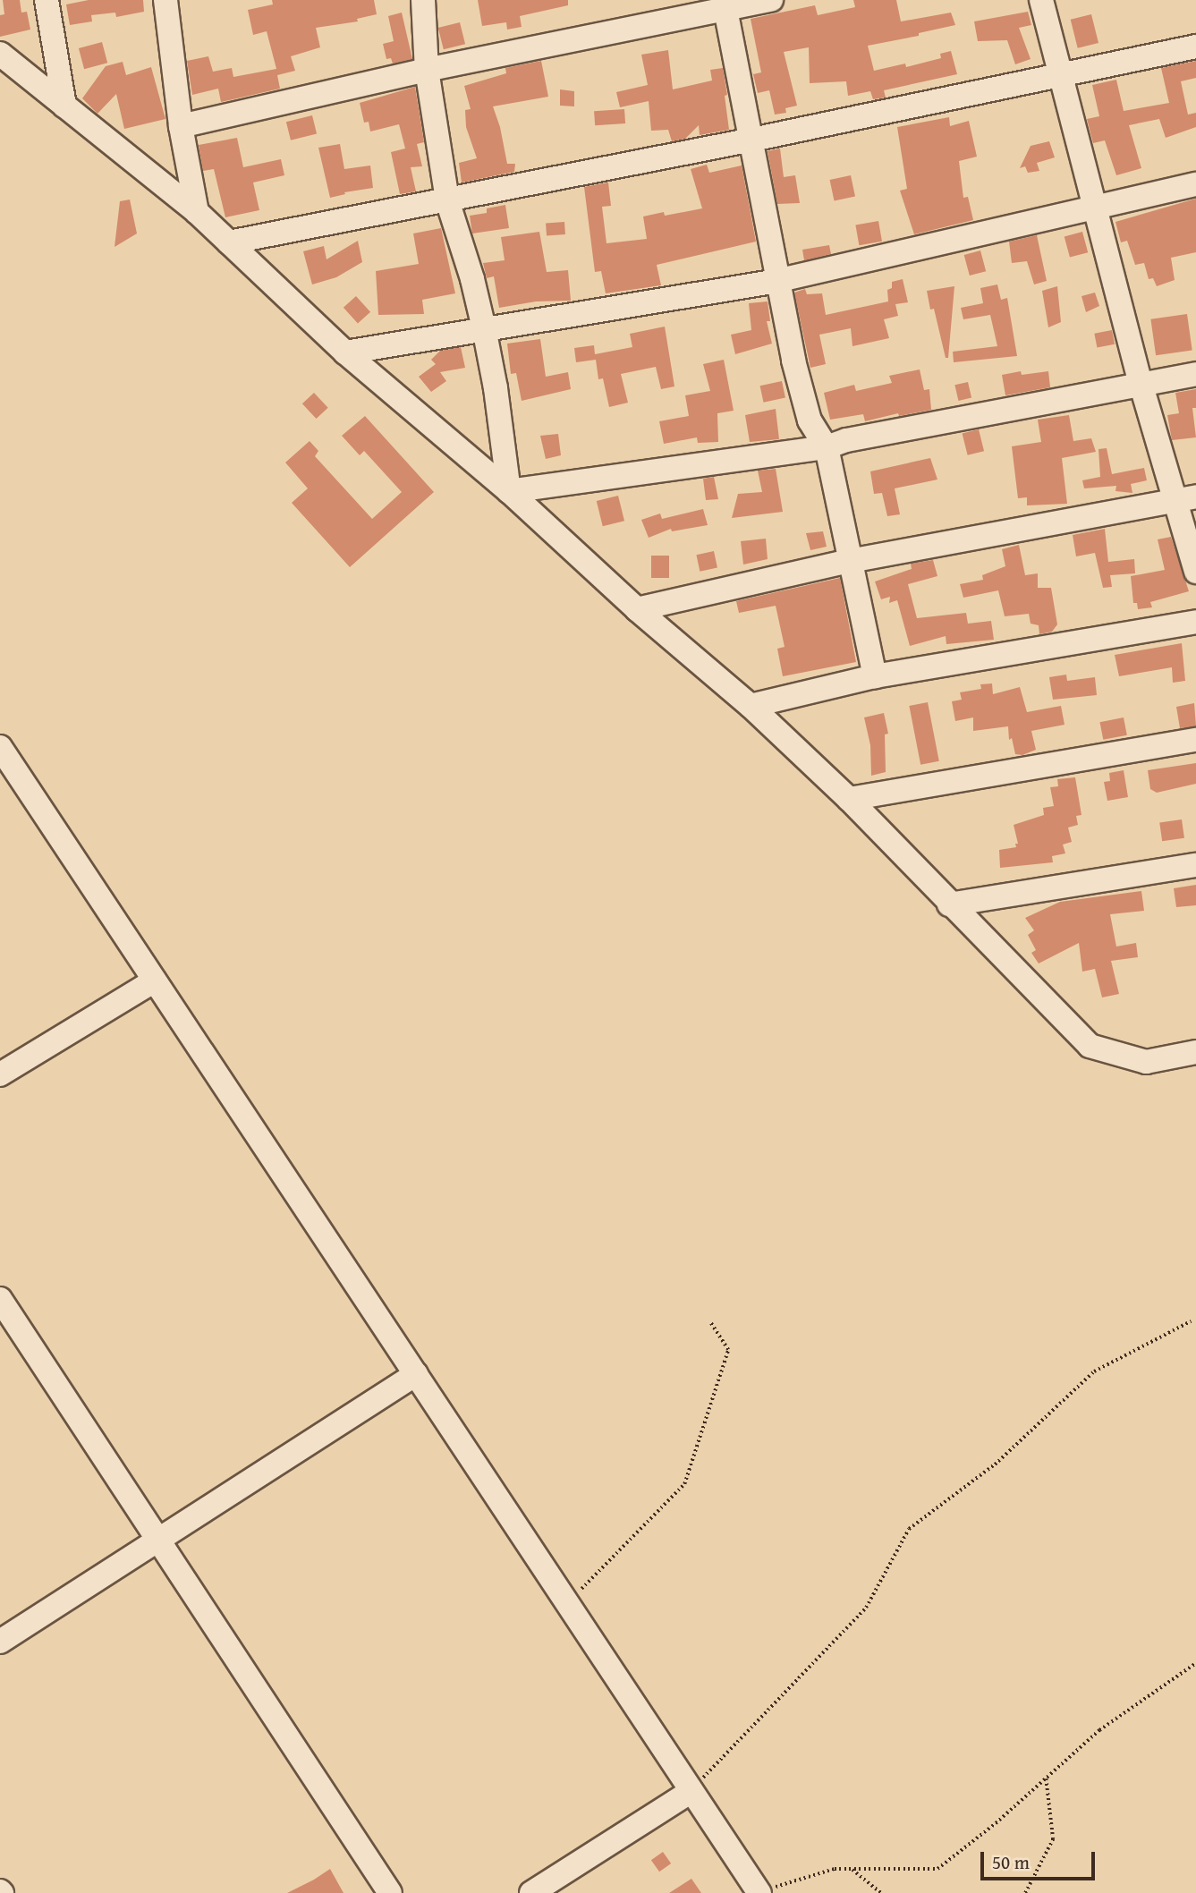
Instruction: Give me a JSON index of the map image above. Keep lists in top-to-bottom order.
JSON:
{
  "scale_bar": "50 m"
}
